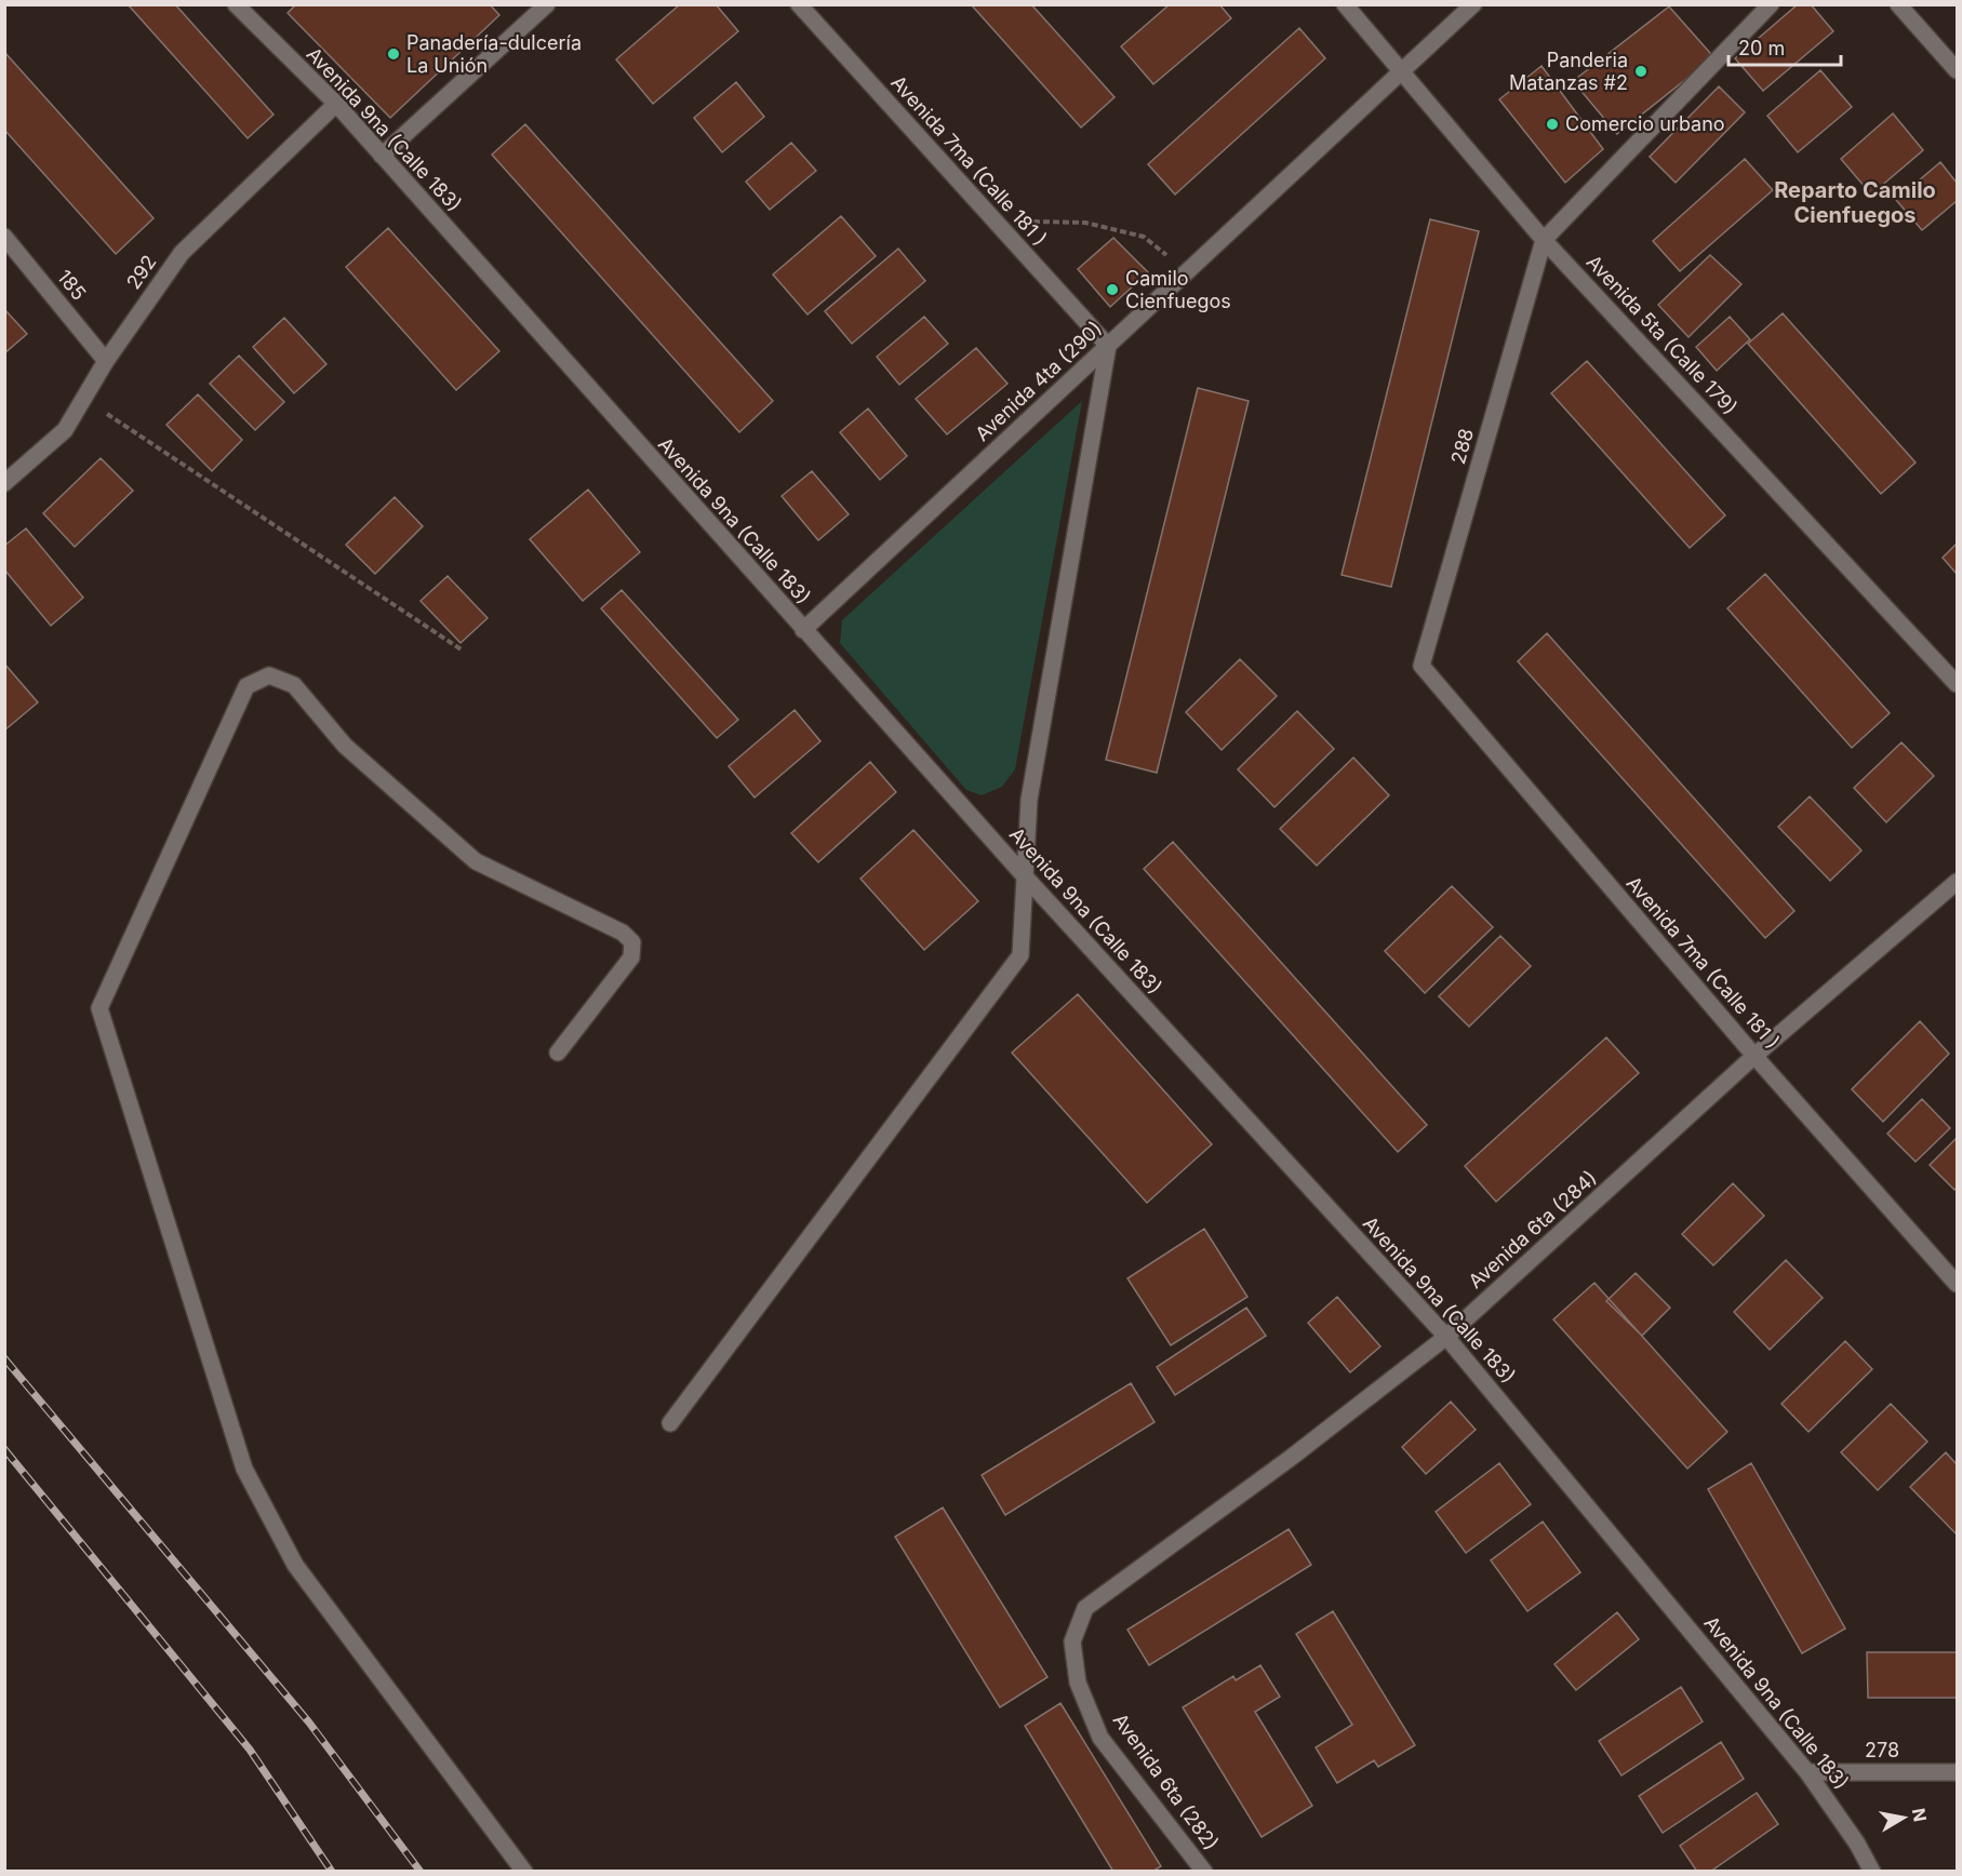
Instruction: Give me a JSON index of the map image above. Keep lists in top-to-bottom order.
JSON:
{
  "streets": {
    "street": [
      "Avenida 9na (Calle 183)",
      "Avenida 7ma (Calle 181 )",
      "292",
      "185",
      "Avenida 5ta (Calle 179)",
      "Avenida 4ta (290)",
      "288",
      "Avenida 6ta (284)",
      "278",
      "Avenida 6ta (282)"
    ]
  },
  "crossings": [
    ["Avenida 9na (Calle 183)", "292"],
    ["Avenida 9na (Calle 183)", "Avenida 4ta (290)"],
    ["Avenida 9na (Calle 183)", "Avenida 6ta (284)"],
    ["Avenida 9na (Calle 183)", "278"],
    ["Avenida 7ma (Calle 181 )", "Avenida 4ta (290)"],
    ["Avenida 7ma (Calle 181 )", "288"],
    ["Avenida 7ma (Calle 181 )", "Avenida 6ta (284)"],
    ["292", "185"],
    ["Avenida 5ta (Calle 179)", "Avenida 4ta (290)"],
    ["Avenida 5ta (Calle 179)", "288"],
    ["Avenida 6ta (284)", "Avenida 6ta (282)"]
  ],
  "districts": ["Reparto Camilo Cienfuegos"],
  "places": [
    "Panadería-dulcería La Unión",
    "Panderia Matanzas #2",
    "Comercio urbano",
    "Camilo Cienfuegos"
  ],
  "scale_bar": "20 m",
  "north": "right"
}
